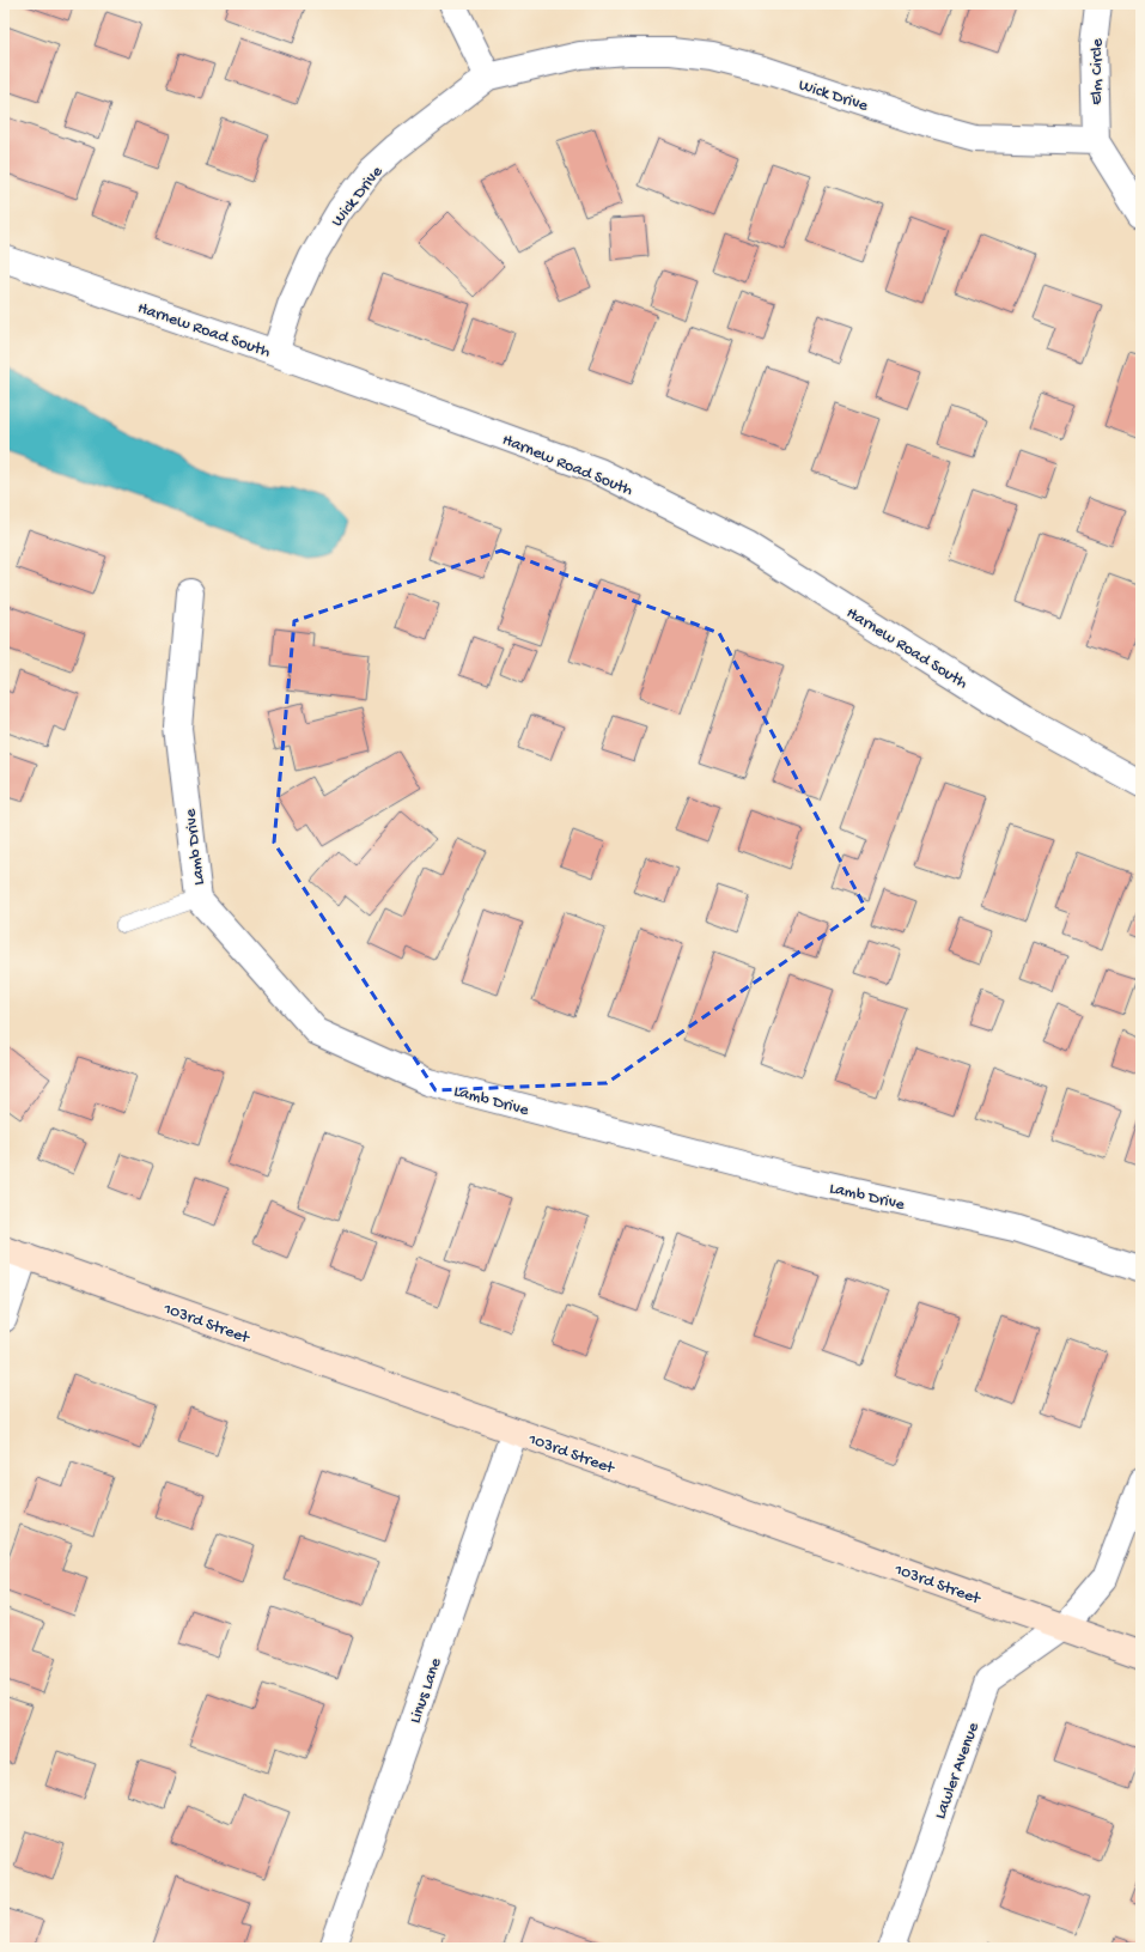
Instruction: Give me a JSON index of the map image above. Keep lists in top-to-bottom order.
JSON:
{
  "streets": {
    "main road": ["103rd Street"],
    "street": [
      "Elm Circle",
      "Wick Drive",
      "Harnew Road South",
      "Lamb Drive",
      "Linus Lane",
      "Lawler Avenue"
    ]
  },
  "crossings": [
    ["Elm Circle", "Wick Drive"],
    ["Wick Drive", "Harnew Road South"],
    ["103rd Street", "Linus Lane"],
    ["103rd Street", "Lawler Avenue"]
  ]
}
